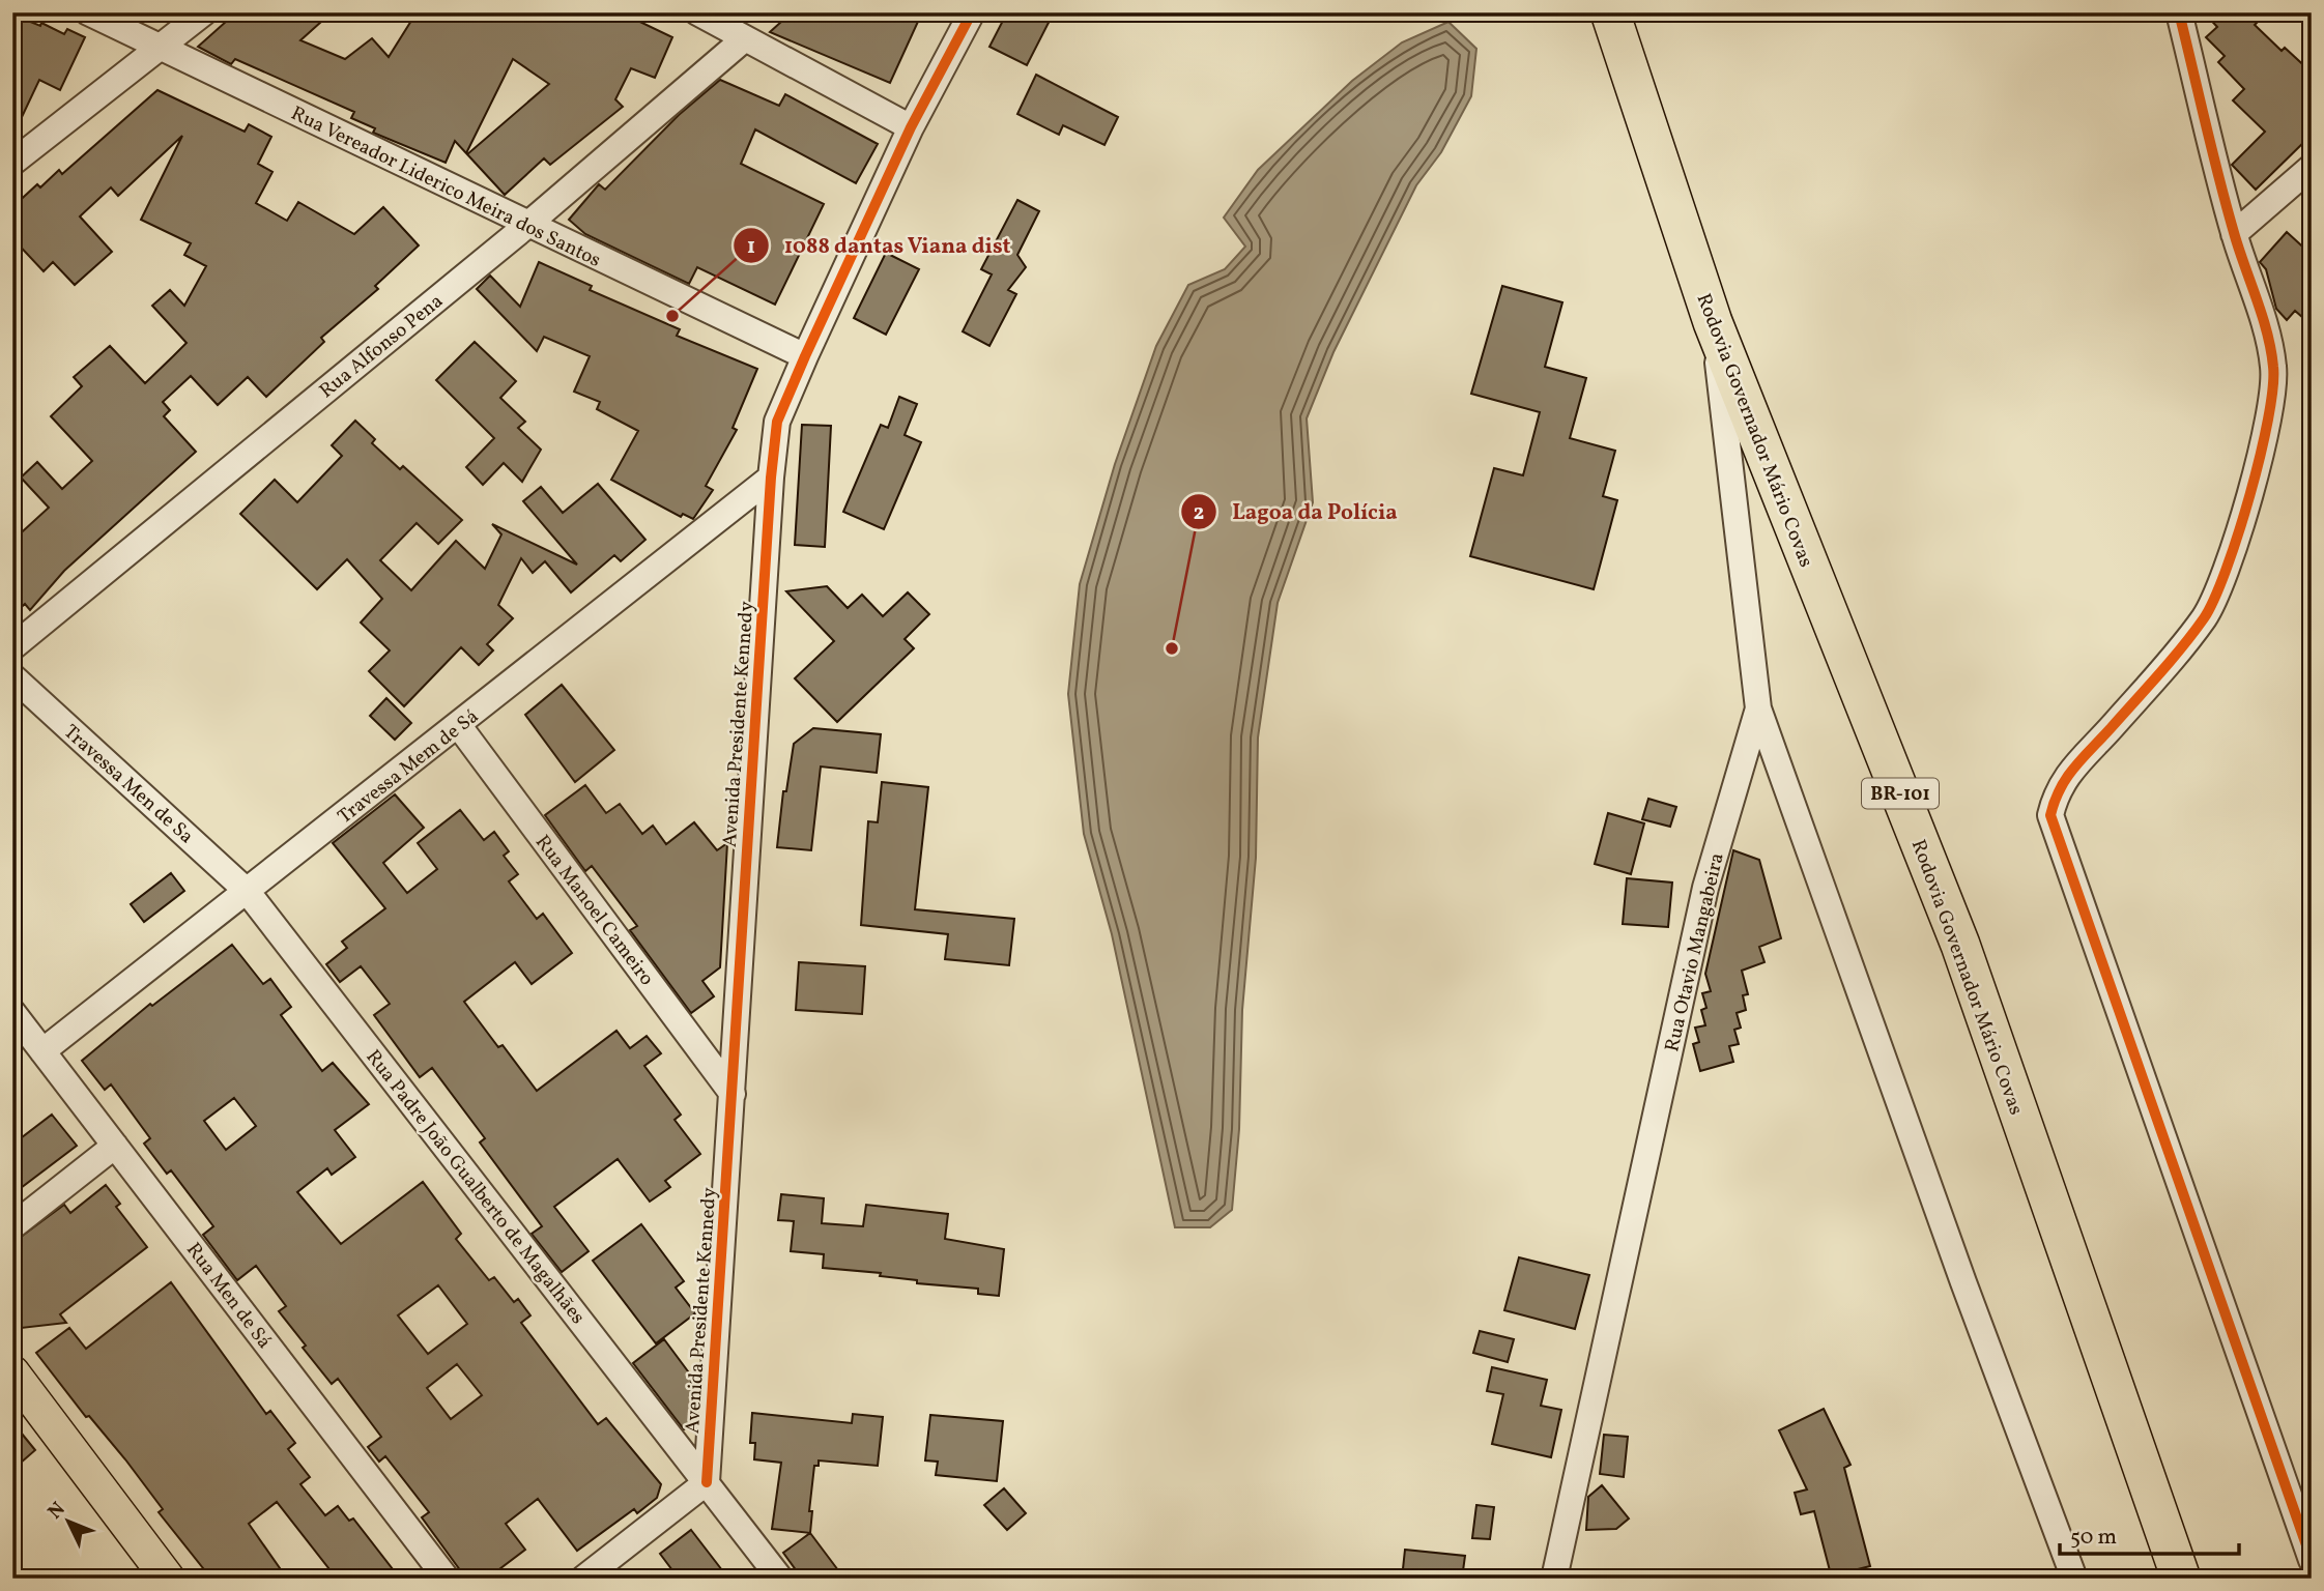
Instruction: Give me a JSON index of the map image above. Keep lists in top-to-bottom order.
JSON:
{
  "streets": {
    "highway": ["Rodovia Governador Mário Covas", "BR-101"],
    "street": [
      "Rua Vereador Liderico Meira dos Santos",
      "Rua Alfonso Pena",
      "Avenida Presidente Kennedy",
      "Travessa Mem de Sá",
      "Travessa Men de Sa",
      "Rua Manoel Cameiro",
      "Rua Otavio Mangabeira",
      "Rua Padre João Gualberto de Magalhães",
      "Rua Men de Sá"
    ]
  },
  "crossings": [
    ["Rua Vereador Liderico Meira dos Santos", "Rua Alfonso Pena"],
    ["Rua Vereador Liderico Meira dos Santos", "Avenida Presidente Kennedy"],
    ["Rodovia Governador Mário Covas", "Rua Otavio Mangabeira"],
    ["Avenida Presidente Kennedy", "Travessa Mem de Sá"],
    ["Avenida Presidente Kennedy", "Rua Manoel Cameiro"],
    ["Avenida Presidente Kennedy", "Rua Padre João Gualberto de Magalhães"],
    ["Travessa Mem de Sá", "Travessa Men de Sa"],
    ["Travessa Mem de Sá", "Rua Manoel Cameiro"],
    ["Travessa Mem de Sá", "Rua Padre João Gualberto de Magalhães"],
    ["Travessa Mem de Sá", "Rua Men de Sá"],
    ["Travessa Men de Sa", "Rua Padre João Gualberto de Magalhães"]
  ],
  "places": ["1088 dantas Viana dist", "Lagoa da Polícia"],
  "scale_bar": "50 m",
  "north": "top left"
}
